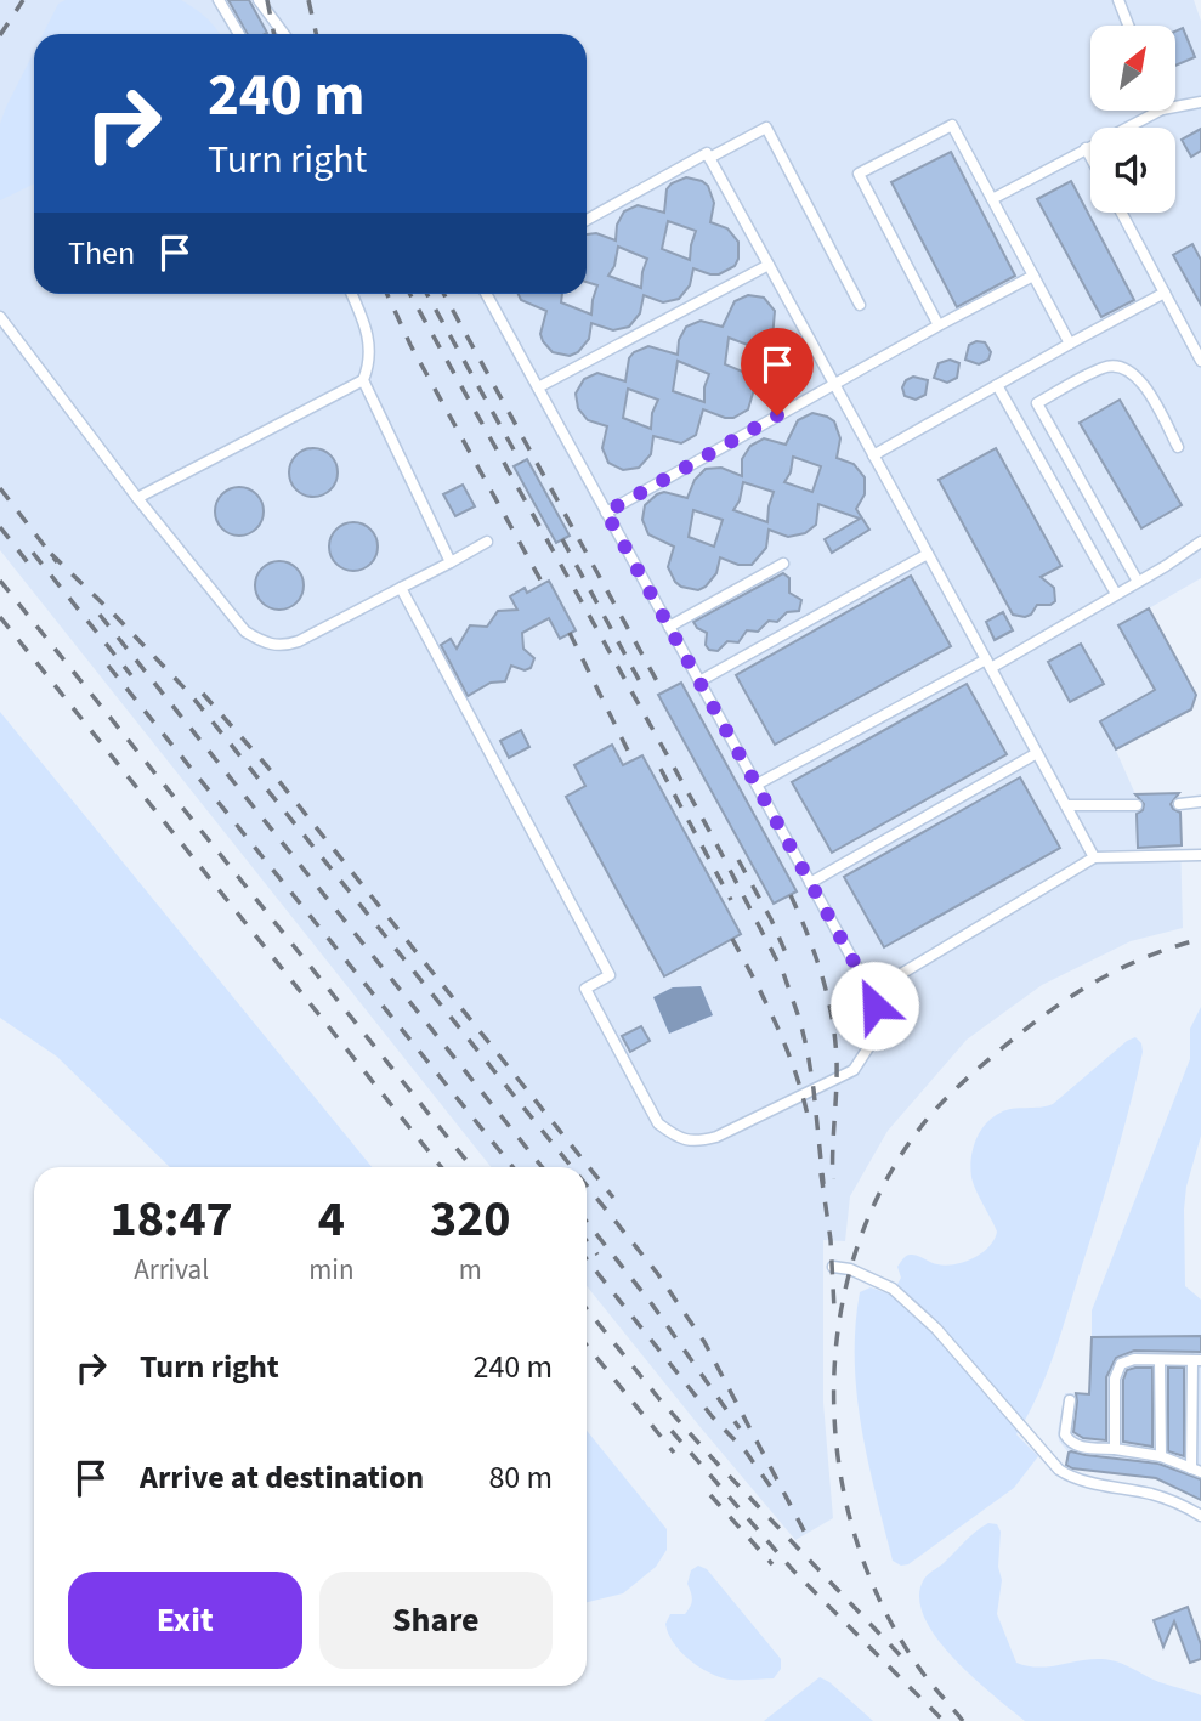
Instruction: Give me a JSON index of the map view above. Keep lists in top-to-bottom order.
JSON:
{
  "north": "top right",
  "page": {
    "turn": ["240 m", "Turn right"],
    "then": "Then",
    "eta": [
      "18:47",
      "Arrival",
      "4",
      "min",
      "320",
      "m"
    ],
    "list": [
      {
        "name": "Turn right",
        "value": "240 m"
      },
      {
        "name": "Arrive at destination",
        "value": "80 m"
      }
    ],
    "buttons": ["Exit", "Share"]
  }
}
